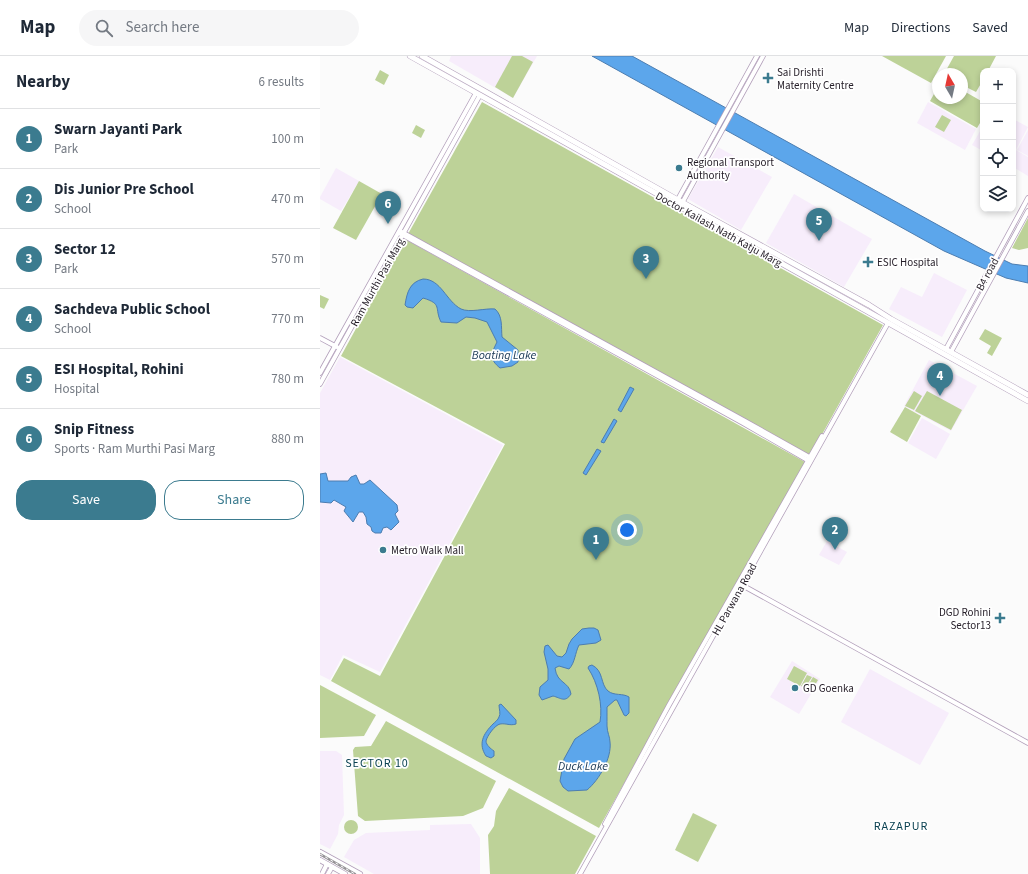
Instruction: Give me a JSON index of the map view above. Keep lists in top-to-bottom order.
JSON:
{
  "streets": {
    "main road": ["Doctor Kailash Nath Katju Marg"],
    "street": ["B4 road", "Ram Murthi Pasi Marg", "HL Parwana Road"]
  },
  "crossings": [
    ["Doctor Kailash Nath Katju Marg", "B4 road"],
    ["Doctor Kailash Nath Katju Marg", "Ram Murthi Pasi Marg"],
    ["Doctor Kailash Nath Katju Marg", "HL Parwana Road"]
  ],
  "districts": ["SECTOR 10", "RAZAPUR"],
  "water": ["Boating Lake", "Duck Lake"],
  "places": {
    "health": ["Sai Drishti Maternity Centre", "ESIC Hospital", "DGD Rohini Sector13"],
    "other": ["Regional Transport Authority", "Metro Walk Mall", "GD Goenka"]
  },
  "north": "top",
  "page": {
    "header": "Map",
    "search": "Search here",
    "nav": ["Map", "Directions", "Saved"],
    "heading": ["Nearby", "6 results"],
    "map_buttons": ["+", "−"],
    "list": [
      {
        "mark": "1",
        "name": "Swarn Jayanti Park",
        "note": "Park",
        "value": "100 m"
      },
      {
        "mark": "2",
        "name": "Dis Junior Pre School",
        "note": "School",
        "value": "470 m"
      },
      {
        "mark": "3",
        "name": "Sector 12",
        "note": "Park",
        "value": "570 m"
      },
      {
        "mark": "4",
        "name": "Sachdeva Public School",
        "note": "School",
        "value": "770 m"
      },
      {
        "mark": "5",
        "name": "ESI Hospital, Rohini",
        "note": "Hospital",
        "value": "780 m"
      },
      {
        "mark": "6",
        "name": "Snip Fitness",
        "note": "Sports · Ram Murthi Pasi Marg",
        "value": "880 m"
      }
    ],
    "pins": [
      "6",
      "5",
      "3",
      "4",
      "2",
      "1"
    ],
    "buttons": ["Save", "Share"]
  }
}
